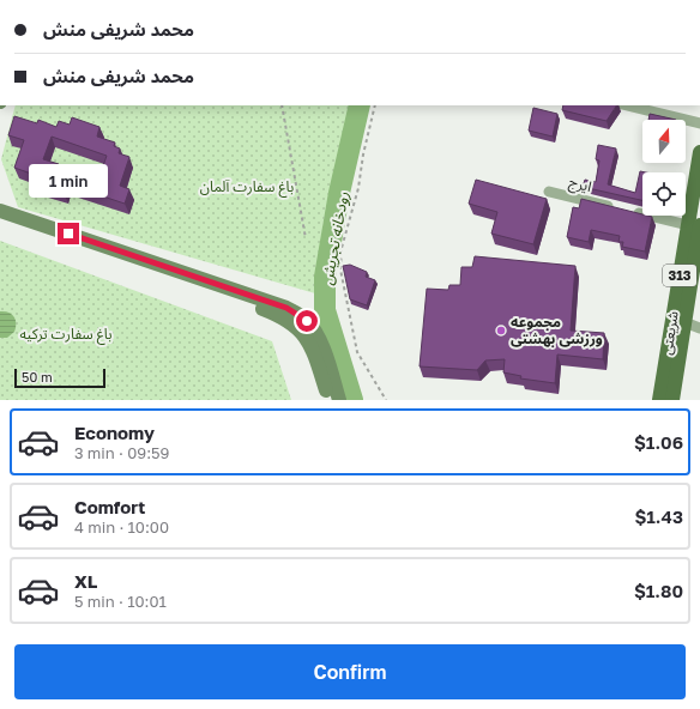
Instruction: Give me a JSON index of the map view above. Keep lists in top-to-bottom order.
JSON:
{
  "streets": {
    "main road": ["313", "شریعتی"],
    "street": ["ایرج"]
  },
  "crossings": [
    ["ایرج", "شریعتی"]
  ],
  "water": ["رودخانه تجریش"],
  "parks": ["باغ سفارت آلمان", "باغ سفارت ترکیه"],
  "places": ["مجموعه ورزشی بهشتی"],
  "scale_bar": "50 m",
  "north": "top",
  "page": {
    "banner": ["محمد شریفی منش", "محمد شریفی منش"],
    "bubble": "1 min",
    "scale": "50 m",
    "list": [
      {
        "name": "Economy",
        "note": "3 min · 09:59",
        "value": "$1.06"
      },
      {
        "name": "Comfort",
        "note": "4 min · 10:00",
        "value": "$1.43"
      },
      {
        "name": "XL",
        "note": "5 min · 10:01",
        "value": "$1.80"
      }
    ],
    "buttons": "Confirm"
  }
}
